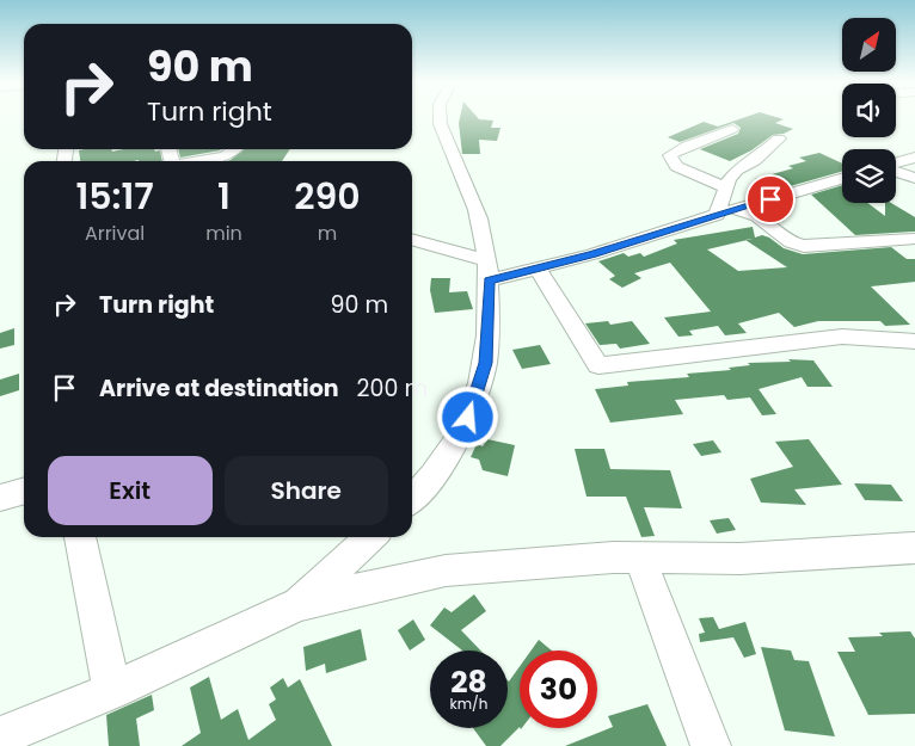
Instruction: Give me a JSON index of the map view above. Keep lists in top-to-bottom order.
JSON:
{
  "north": "top right",
  "page": {
    "turn": ["90 m", "Turn right"],
    "eta": [
      "15:17",
      "Arrival",
      "1",
      "min",
      "290",
      "m"
    ],
    "list": [
      {
        "name": "Turn right",
        "value": "90 m"
      },
      {
        "name": "Arrive at destination",
        "value": "200 m"
      }
    ],
    "buttons": ["Exit", "Share"],
    "speed": "28 km/h",
    "limit": "30"
  }
}
